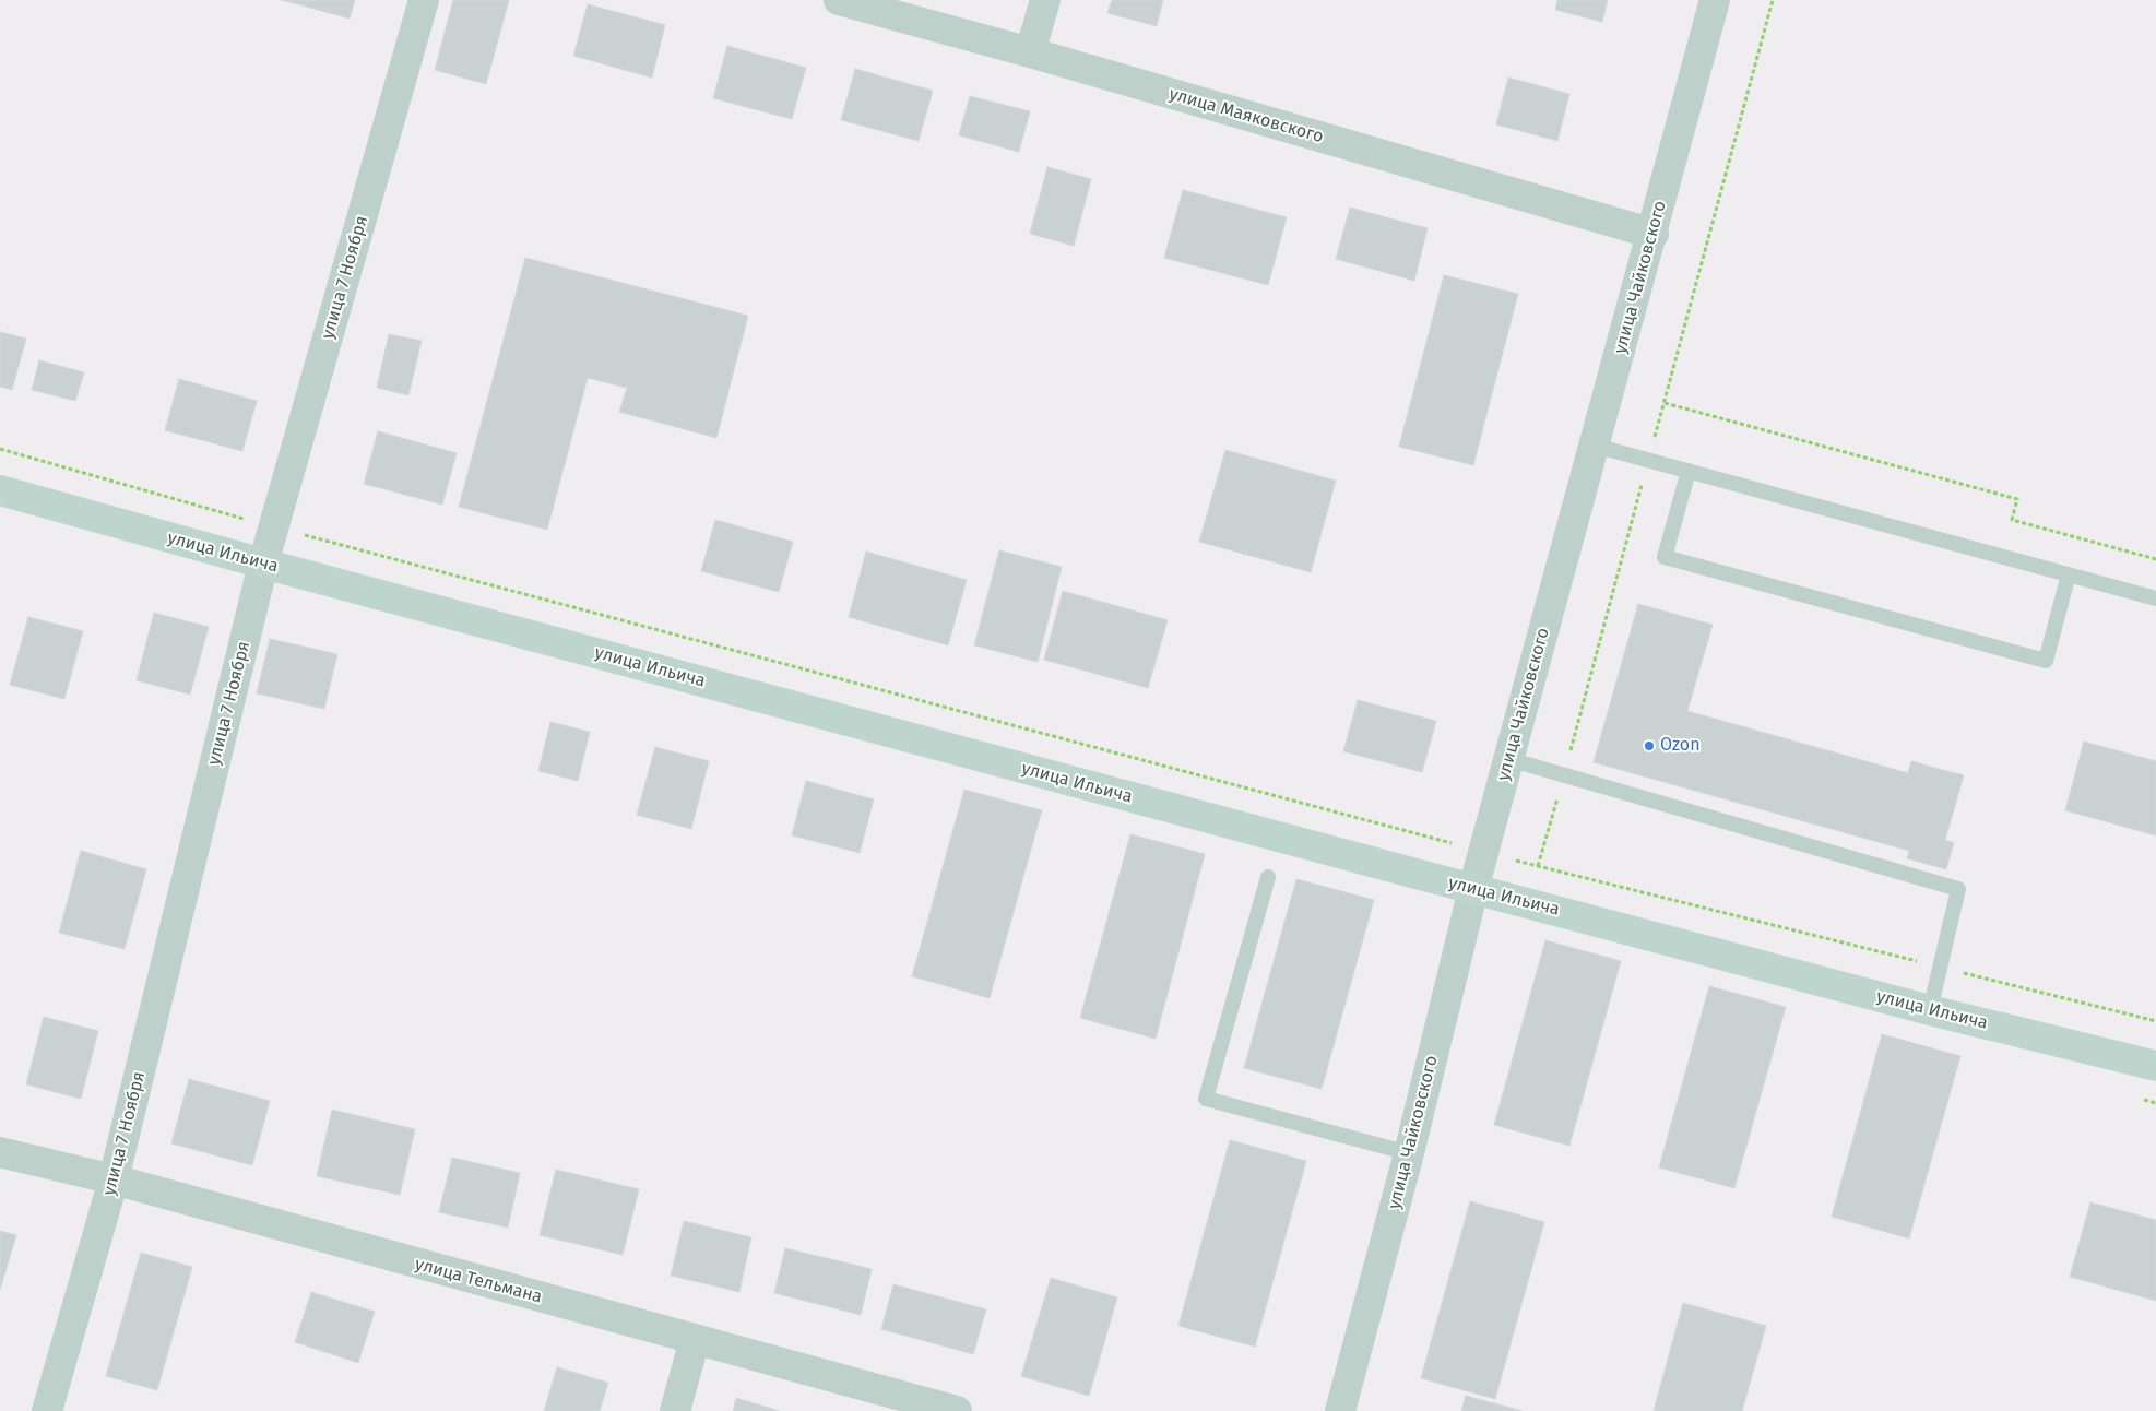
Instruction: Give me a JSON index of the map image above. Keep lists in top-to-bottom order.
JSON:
{
  "streets": {
    "street": [
      "улица Маяковского",
      "улица 7 Ноября",
      "улица Чайковского",
      "улица Ильича",
      "улица Тельмана"
    ]
  },
  "crossings": [
    ["улица Маяковского", "улица Чайковского"],
    ["улица 7 Ноября", "улица Ильича"],
    ["улица 7 Ноября", "улица Тельмана"],
    ["улица Чайковского", "улица Ильича"]
  ],
  "places": ["Ozon"]
}
